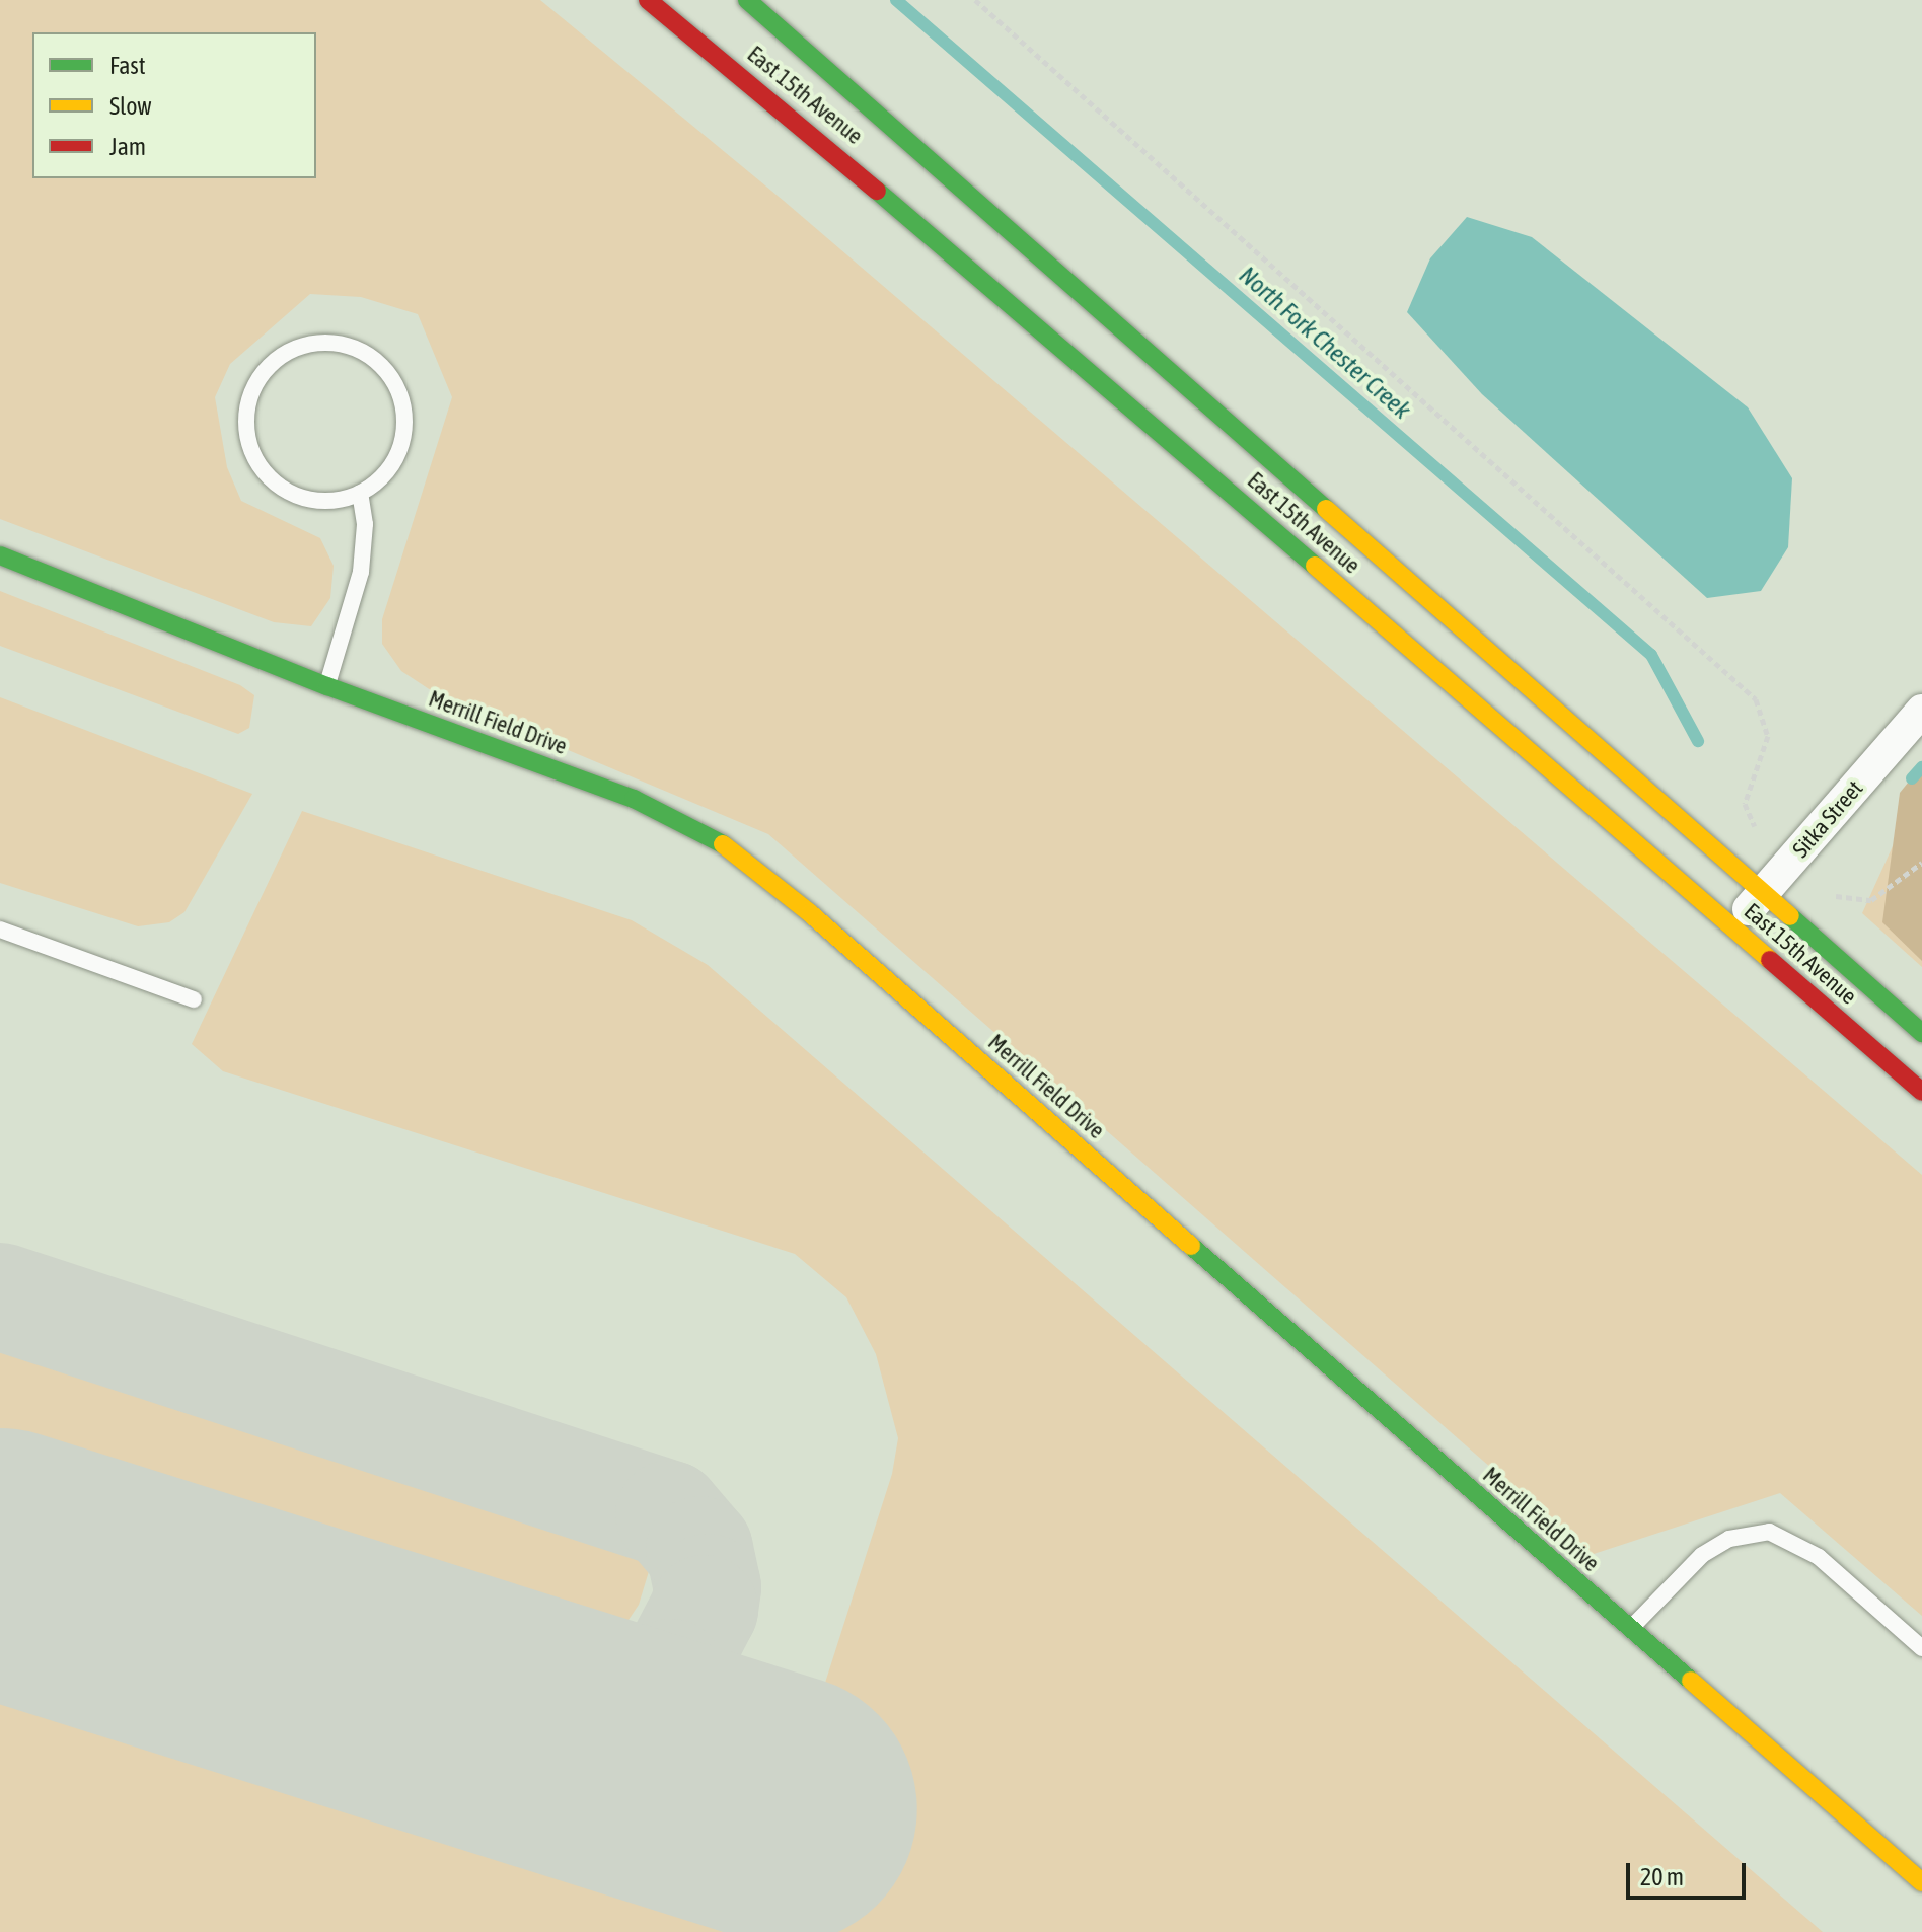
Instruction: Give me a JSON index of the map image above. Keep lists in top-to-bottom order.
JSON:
{
  "streets": {
    "main road": ["East 15th Avenue", "Merrill Field Drive"],
    "street": ["Sitka Street"]
  },
  "crossings": [
    ["East 15th Avenue", "Sitka Street"]
  ],
  "water": ["North Fork Chester Creek"],
  "legend": ["Fast", "Slow", "Jam"],
  "scale_bar": "20 m"
}
